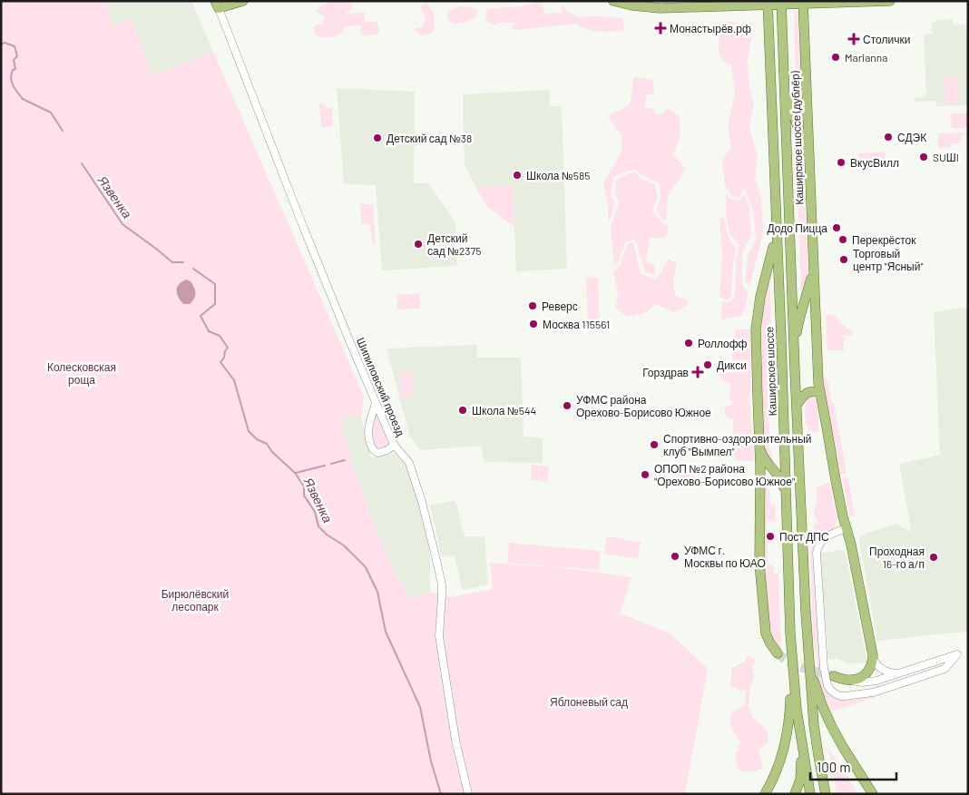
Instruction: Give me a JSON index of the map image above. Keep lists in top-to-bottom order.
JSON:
{
  "streets": {
    "main road": ["Каширское шоссе (дублёр)", "Каширское шоссе"],
    "street": ["Шипиловский проезд"]
  },
  "water": ["Язвенка"],
  "parks": ["Колесковская роща", "Бирюлёвский лесопарк", "Яблоневый сад"],
  "places": {
    "health": ["Монастырёв.рф", "Столички", "Горздрав"],
    "other": [
      "Marianna",
      "СДЭК",
      "Детский сад №38",
      "SUШI",
      "ВкусВилл",
      "Школа №585",
      "Додо Пицца",
      "Перекрёсток",
      "Детский сад №2375",
      "Торговый центр \"Ясный\"",
      "Реверс",
      "Москва 115561",
      "Роллофф",
      "Дикси",
      "УФМС района Орехово-Борисово Южное",
      "Школа №544",
      "Спортивно-оздоровительный клуб \"Вымпел\"",
      "ОПОП №2 района \"Орехово-Борисово Южное\"",
      "Пост ДПС",
      "УФМС г. Москвы по ЮАО",
      "Проходная 16-го а/п"
    ]
  },
  "scale_bar": "100 m"
}
